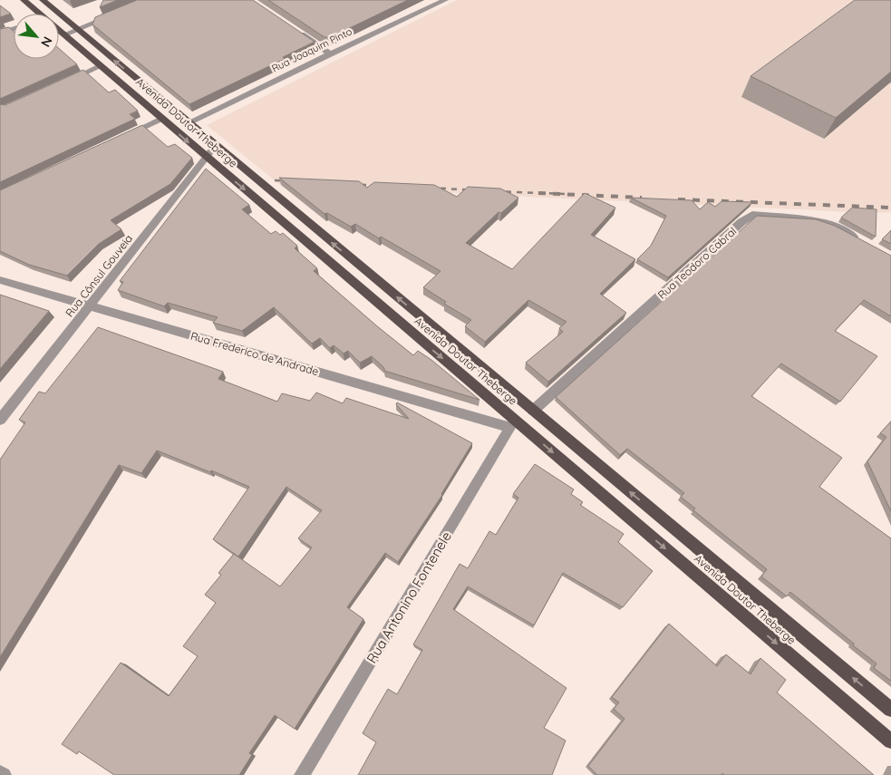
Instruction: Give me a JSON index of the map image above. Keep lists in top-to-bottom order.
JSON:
{
  "streets": {
    "main road": ["Avenida Doutor Theberge"],
    "street": [
      "Rua Joaquim Pinto",
      "Rua Teodoro Cabral",
      "Rua Cônsul Gouveia",
      "Rua Frederico de Andrade",
      "Rua Antonino Fontenele"
    ]
  },
  "crossings": [
    ["Rua Joaquim Pinto", "Avenida Doutor Theberge"],
    ["Avenida Doutor Theberge", "Rua Teodoro Cabral"],
    ["Avenida Doutor Theberge", "Rua Cônsul Gouveia"],
    ["Avenida Doutor Theberge", "Rua Frederico de Andrade"],
    ["Avenida Doutor Theberge", "Rua Antonino Fontenele"],
    ["Rua Cônsul Gouveia", "Rua Frederico de Andrade"],
    ["Rua Frederico de Andrade", "Rua Antonino Fontenele"]
  ],
  "north": "bottom right"
}
